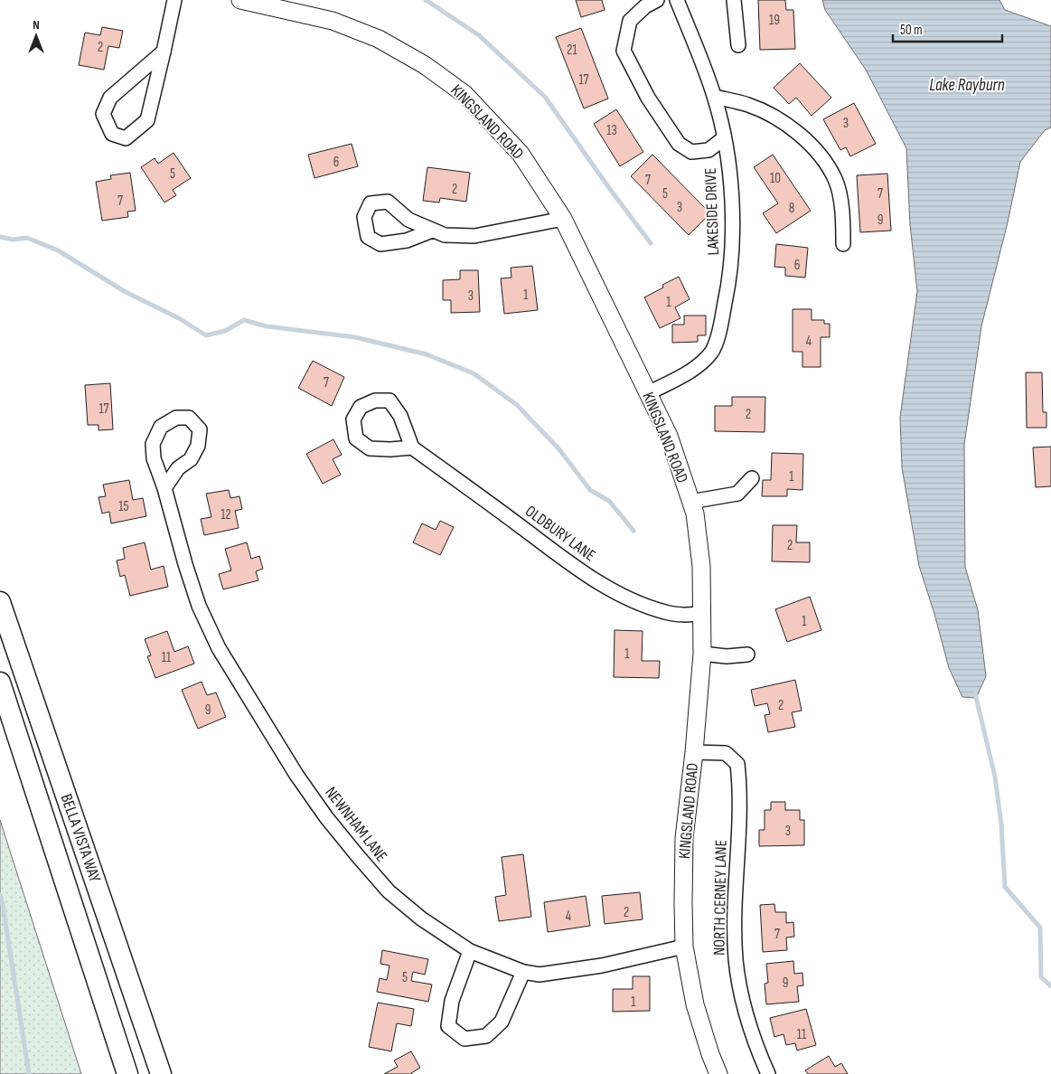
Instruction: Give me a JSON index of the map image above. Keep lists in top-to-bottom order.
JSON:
{
  "streets": {
    "main road": ["BELLA VISTA WAY"],
    "street": [
      "KINGSLAND ROAD",
      "LAKESIDE DRIVE",
      "OLDBURY LANE",
      "NEWNHAM LANE",
      "NORTH CERNEY LANE"
    ]
  },
  "crossings": [
    ["KINGSLAND ROAD", "LAKESIDE DRIVE"],
    ["KINGSLAND ROAD", "OLDBURY LANE"],
    ["KINGSLAND ROAD", "NEWNHAM LANE"],
    ["KINGSLAND ROAD", "NORTH CERNEY LANE"]
  ],
  "water": ["Lake Rayburn"],
  "house_numbers": [
    "19",
    "2",
    "21",
    "17",
    "3",
    "13",
    "6",
    "5",
    "10",
    "7",
    "2",
    "5",
    "7",
    "7",
    "3",
    "8",
    "9",
    "6",
    "1",
    "3",
    "1",
    "4",
    "7",
    "17",
    "2",
    "1",
    "15",
    "12",
    "2",
    "1",
    "1",
    "11",
    "2",
    "9",
    "3",
    "2",
    "4",
    "7",
    "5",
    "9",
    "1",
    "11"
  ],
  "scale_bar": "50 m",
  "north": "top"
}
